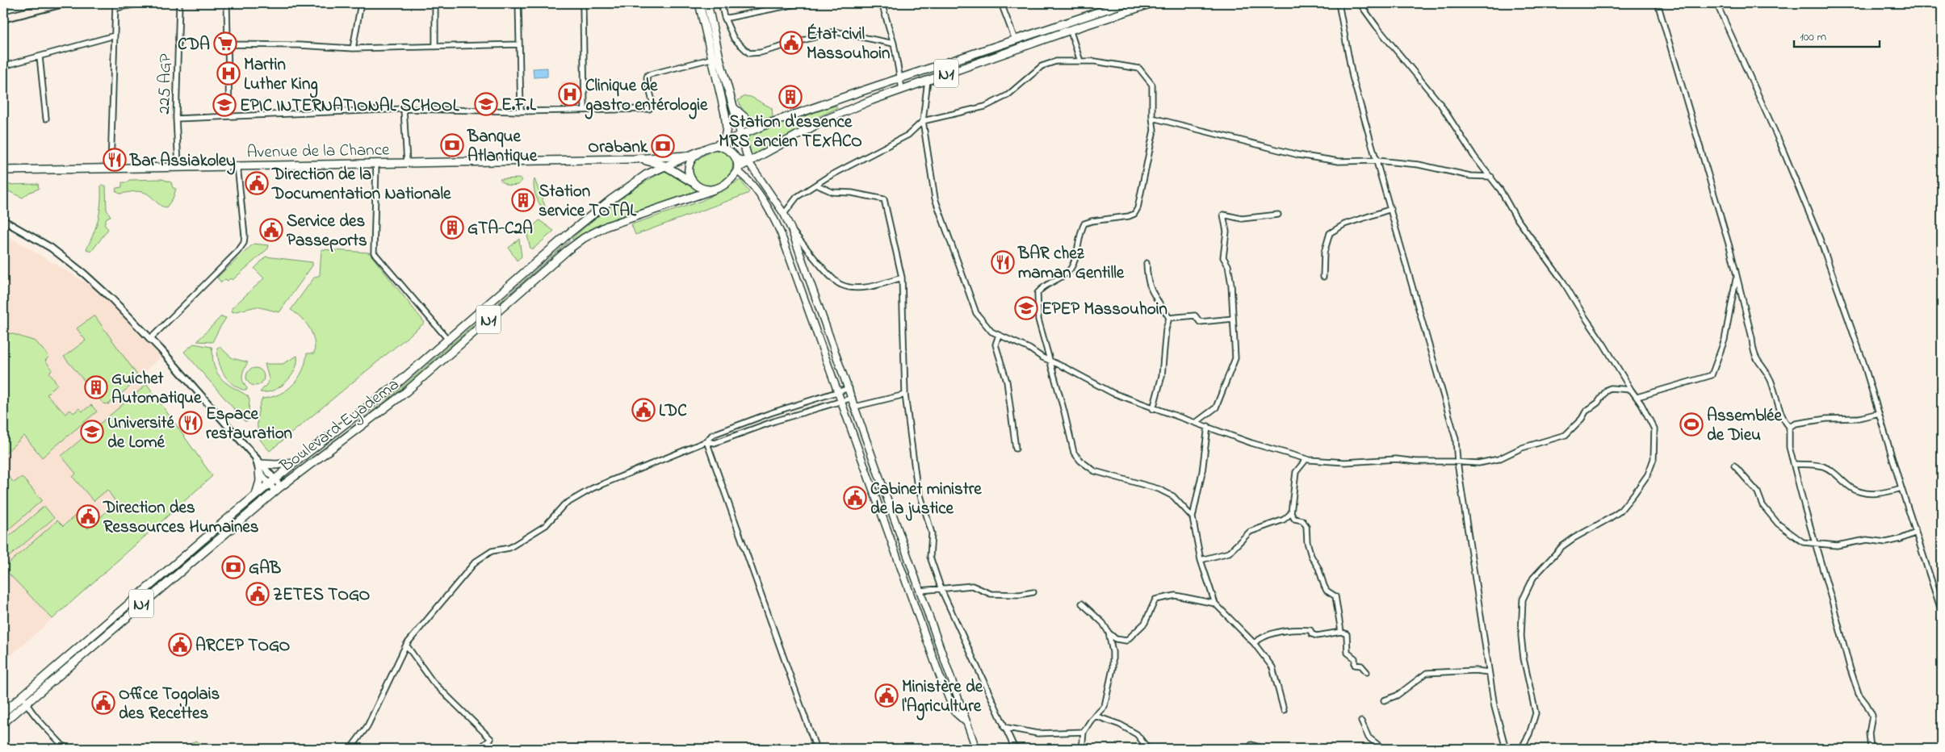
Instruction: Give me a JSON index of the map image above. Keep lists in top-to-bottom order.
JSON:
{
  "streets": {
    "main road": ["N1", "Avenue de la Chance", "Boulevard Eyadema"],
    "street": ["225 AGP"]
  },
  "crossings": [
    ["N1", "Boulevard Eyadema"],
    ["225 AGP", "Avenue de la Chance"]
  ],
  "places": {
    "public building": [
      "État civil Massouhoin",
      "Direction de la Documentation Nationale",
      "Service des Passeports",
      "LDC",
      "Cabinet ministre de la justice",
      "Direction des Ressources Humaines",
      "ZETES TOGO",
      "ARCEP TOGO",
      "Ministère de l'Agriculture",
      "Office Togolais des Recettes"
    ],
    "supermarket": ["CDA"],
    "hospital": ["Martin Luther King", "Clinique de gastro entérologie"],
    "building": [
      "Station d'essence MRS ancien TEXACO",
      "Station service TOTAL",
      "GTA-C2A",
      "Guichet Automatique"
    ],
    "school or university": [
      "E.F.L",
      "EPIC INTERNATIONAL SCHOOL",
      "EPEP Massouhoin",
      "Université de Lomé"
    ],
    "bank": ["Banque Atlantique", "Orabank", "GAB"],
    "restaurant": ["Bar Assiakoley", "BAR chez maman Gentille", "Espace restauration"],
    "sports": ["Assemblée de Dieu"]
  },
  "scale_bar": "100 m"
}
